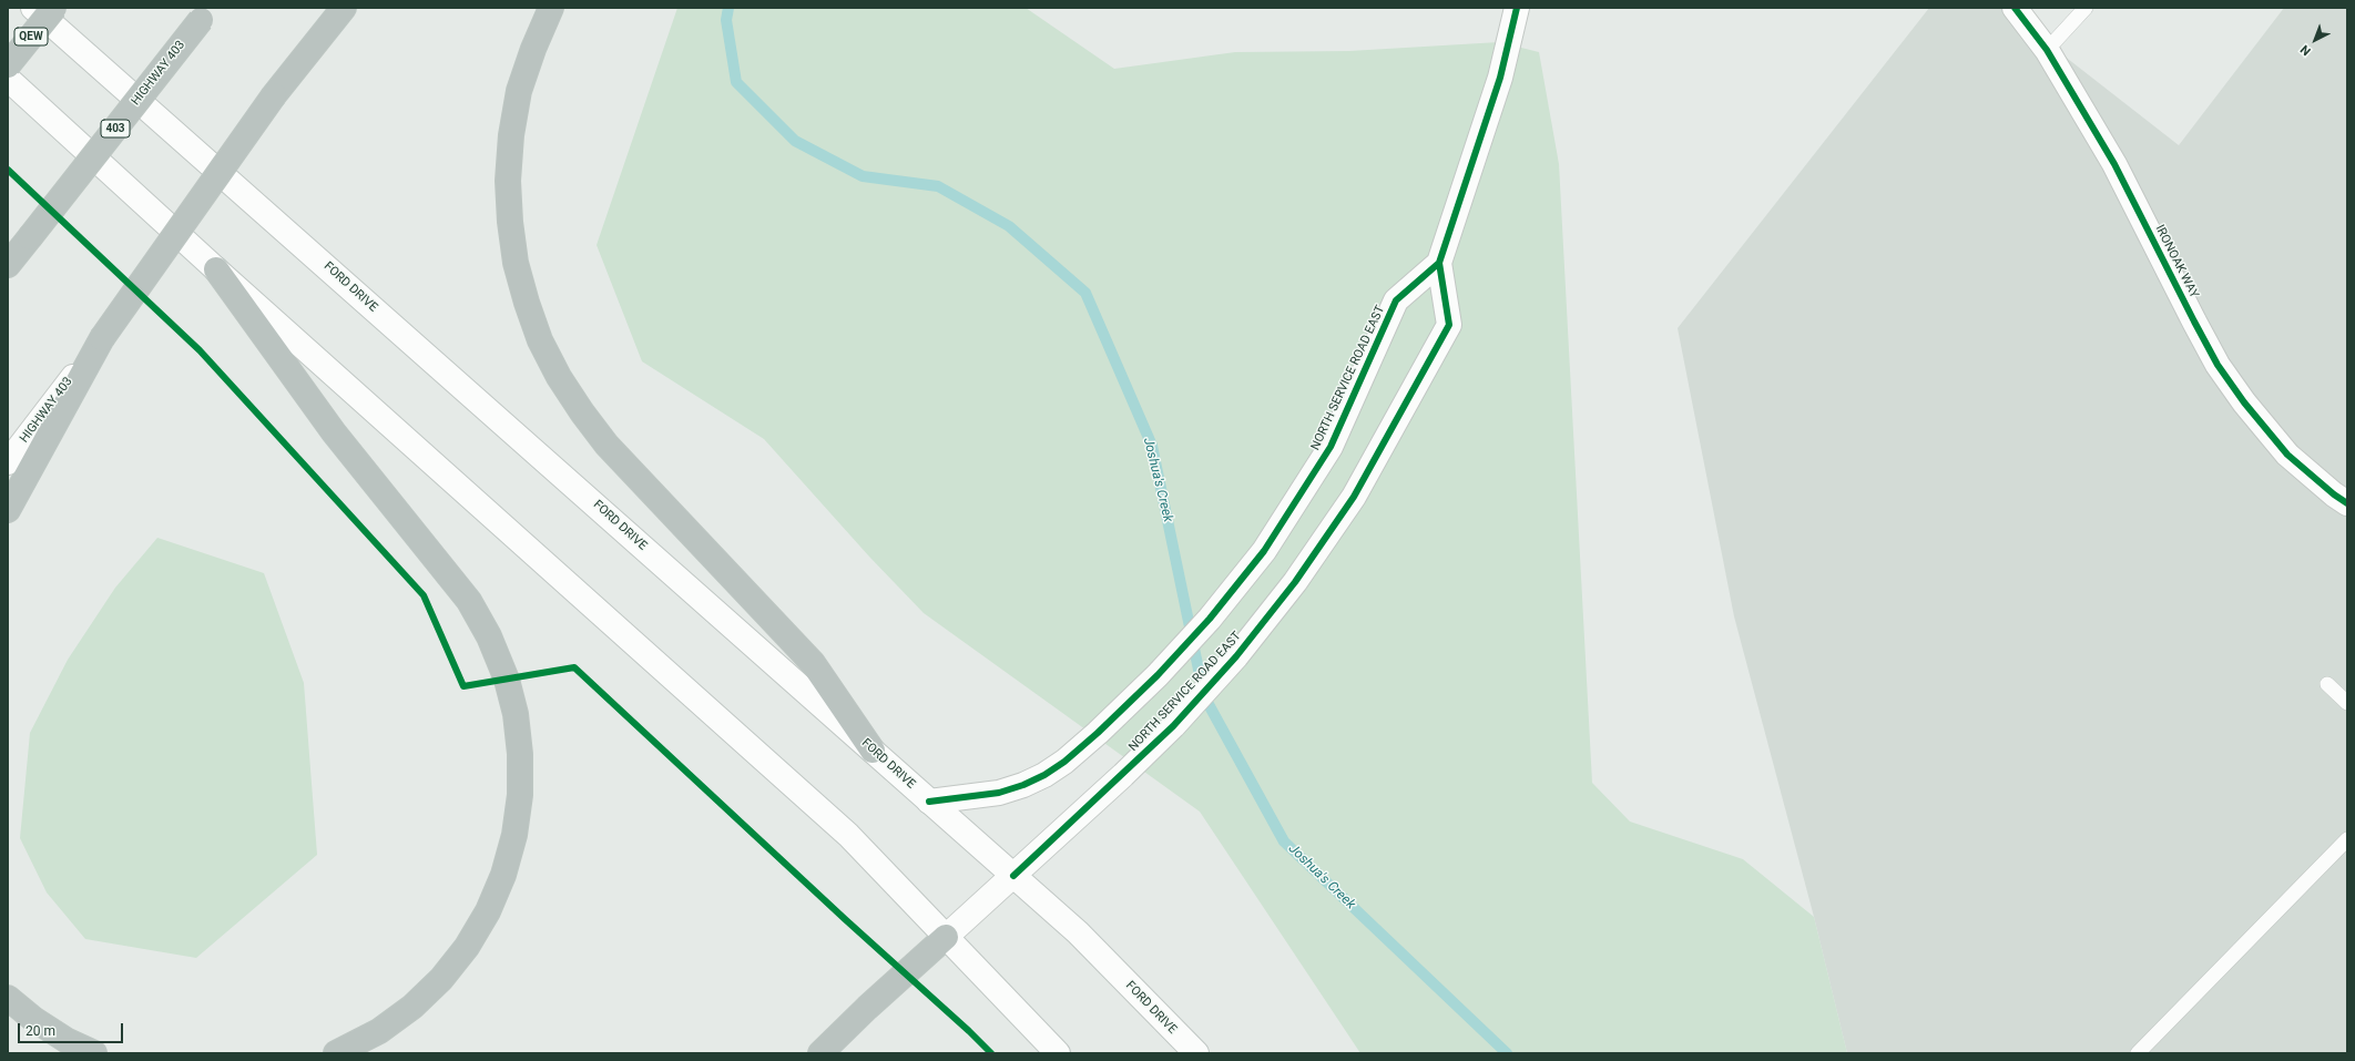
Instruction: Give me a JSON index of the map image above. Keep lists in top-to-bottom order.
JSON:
{
  "streets": {
    "highway": ["QEW", "HIGHWAY 403", "403"],
    "main road": ["IRONOAK WAY", "FORD DRIVE", "NORTH SERVICE ROAD EAST"]
  },
  "crossings": [
    ["FORD DRIVE", "NORTH SERVICE ROAD EAST"]
  ],
  "water": ["Joshua's Creek"],
  "scale_bar": "20 m",
  "north": "bottom left"
}
